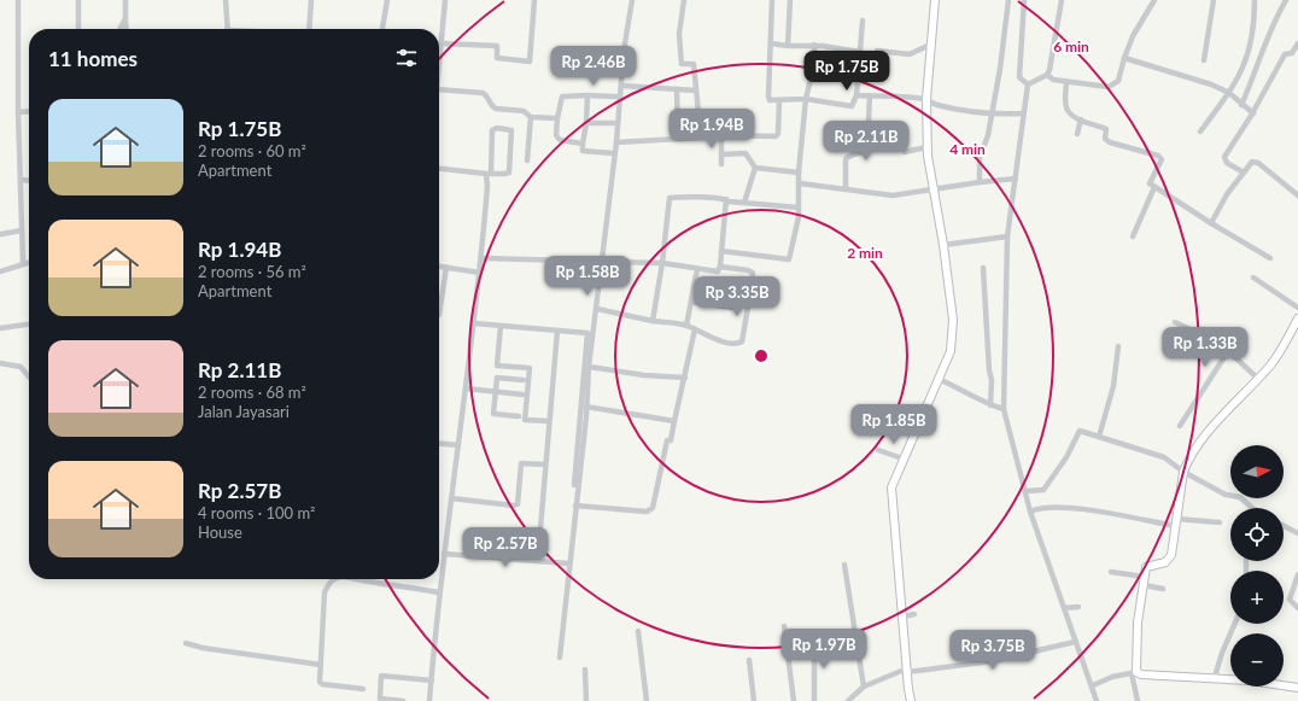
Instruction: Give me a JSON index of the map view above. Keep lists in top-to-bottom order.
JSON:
{
  "north": "right",
  "page": {
    "heading": "11 homes",
    "price": [
      "Rp 2.46B",
      "Rp 1.75B",
      "Rp 1.94B",
      "Rp 2.11B",
      "Rp 1.58B",
      "Rp 3.35B",
      "Rp 1.33B",
      "Rp 1.85B",
      "Rp 2.57B",
      "Rp 1.97B",
      "Rp 3.75B"
    ],
    "list": [
      {
        "name": "Rp 1.75B",
        "note": "2 rooms · 60 m² · Apartment"
      },
      {
        "name": "Rp 1.94B",
        "note": "2 rooms · 56 m² · Apartment"
      },
      {
        "name": "Rp 2.11B",
        "note": "2 rooms · 68 m² · Jalan Jayasari"
      },
      {
        "name": "Rp 2.57B",
        "note": "4 rooms · 100 m² · House"
      }
    ],
    "map_buttons": ["+", "−"]
  },
  "rings": ["6 min", "4 min", "2 min"]
}
